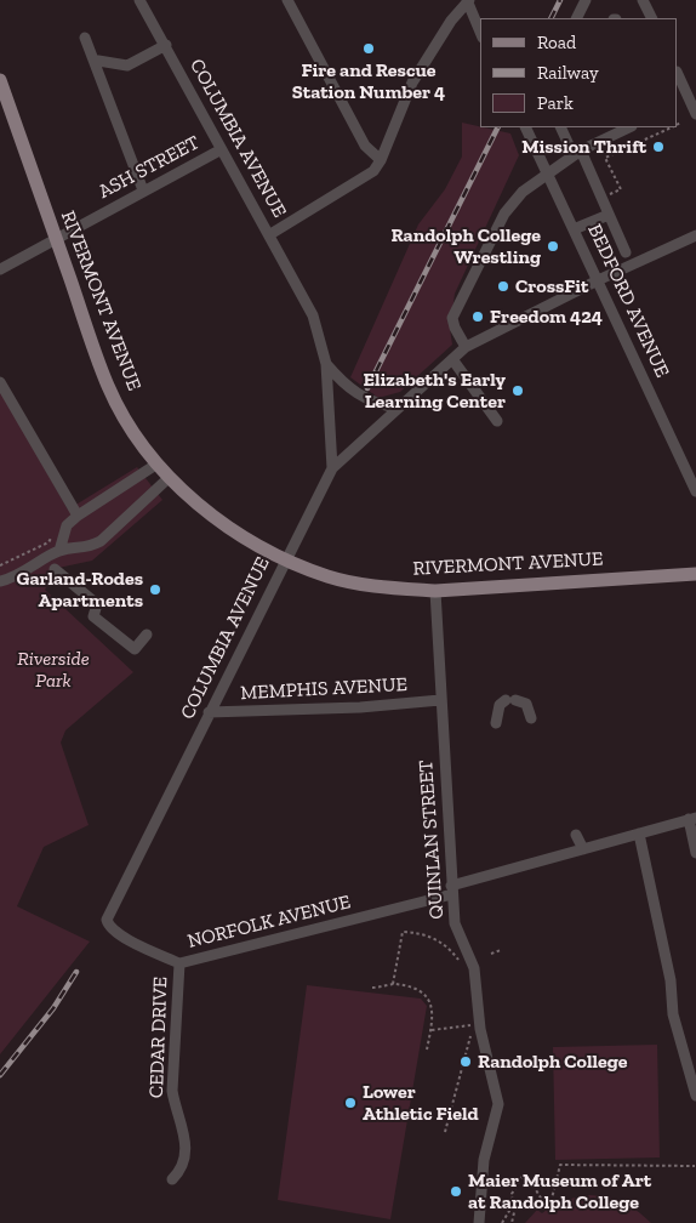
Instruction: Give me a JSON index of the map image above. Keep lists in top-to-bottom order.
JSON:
{
  "streets": {
    "main road": ["RIVERMONT AVENUE"],
    "street": [
      "COLUMBIA AVENUE",
      "ASH STREET",
      "BEDFORD AVENUE",
      "MEMPHIS AVENUE",
      "QUINLAN STREET",
      "NORFOLK AVENUE",
      "CEDAR DRIVE"
    ]
  },
  "crossings": [
    ["COLUMBIA AVENUE", "ASH STREET"],
    ["COLUMBIA AVENUE", "RIVERMONT AVENUE"],
    ["COLUMBIA AVENUE", "MEMPHIS AVENUE"],
    ["COLUMBIA AVENUE", "NORFOLK AVENUE"],
    ["ASH STREET", "RIVERMONT AVENUE"],
    ["RIVERMONT AVENUE", "QUINLAN STREET"],
    ["MEMPHIS AVENUE", "QUINLAN STREET"],
    ["QUINLAN STREET", "NORFOLK AVENUE"],
    ["NORFOLK AVENUE", "CEDAR DRIVE"]
  ],
  "parks": ["Riverside Park"],
  "places": [
    "Fire and Rescue Station Number 4",
    "Mission Thrift",
    "Randolph College Wrestling",
    "CrossFit",
    "Freedom 424",
    "Elizabeth's Early Learning Center",
    "Garland-Rodes Apartments",
    "Randolph College",
    "Lower Athletic Field",
    "Maier Museum of Art at Randolph College"
  ],
  "legend": ["Road", "Railway", "Park"]
}
